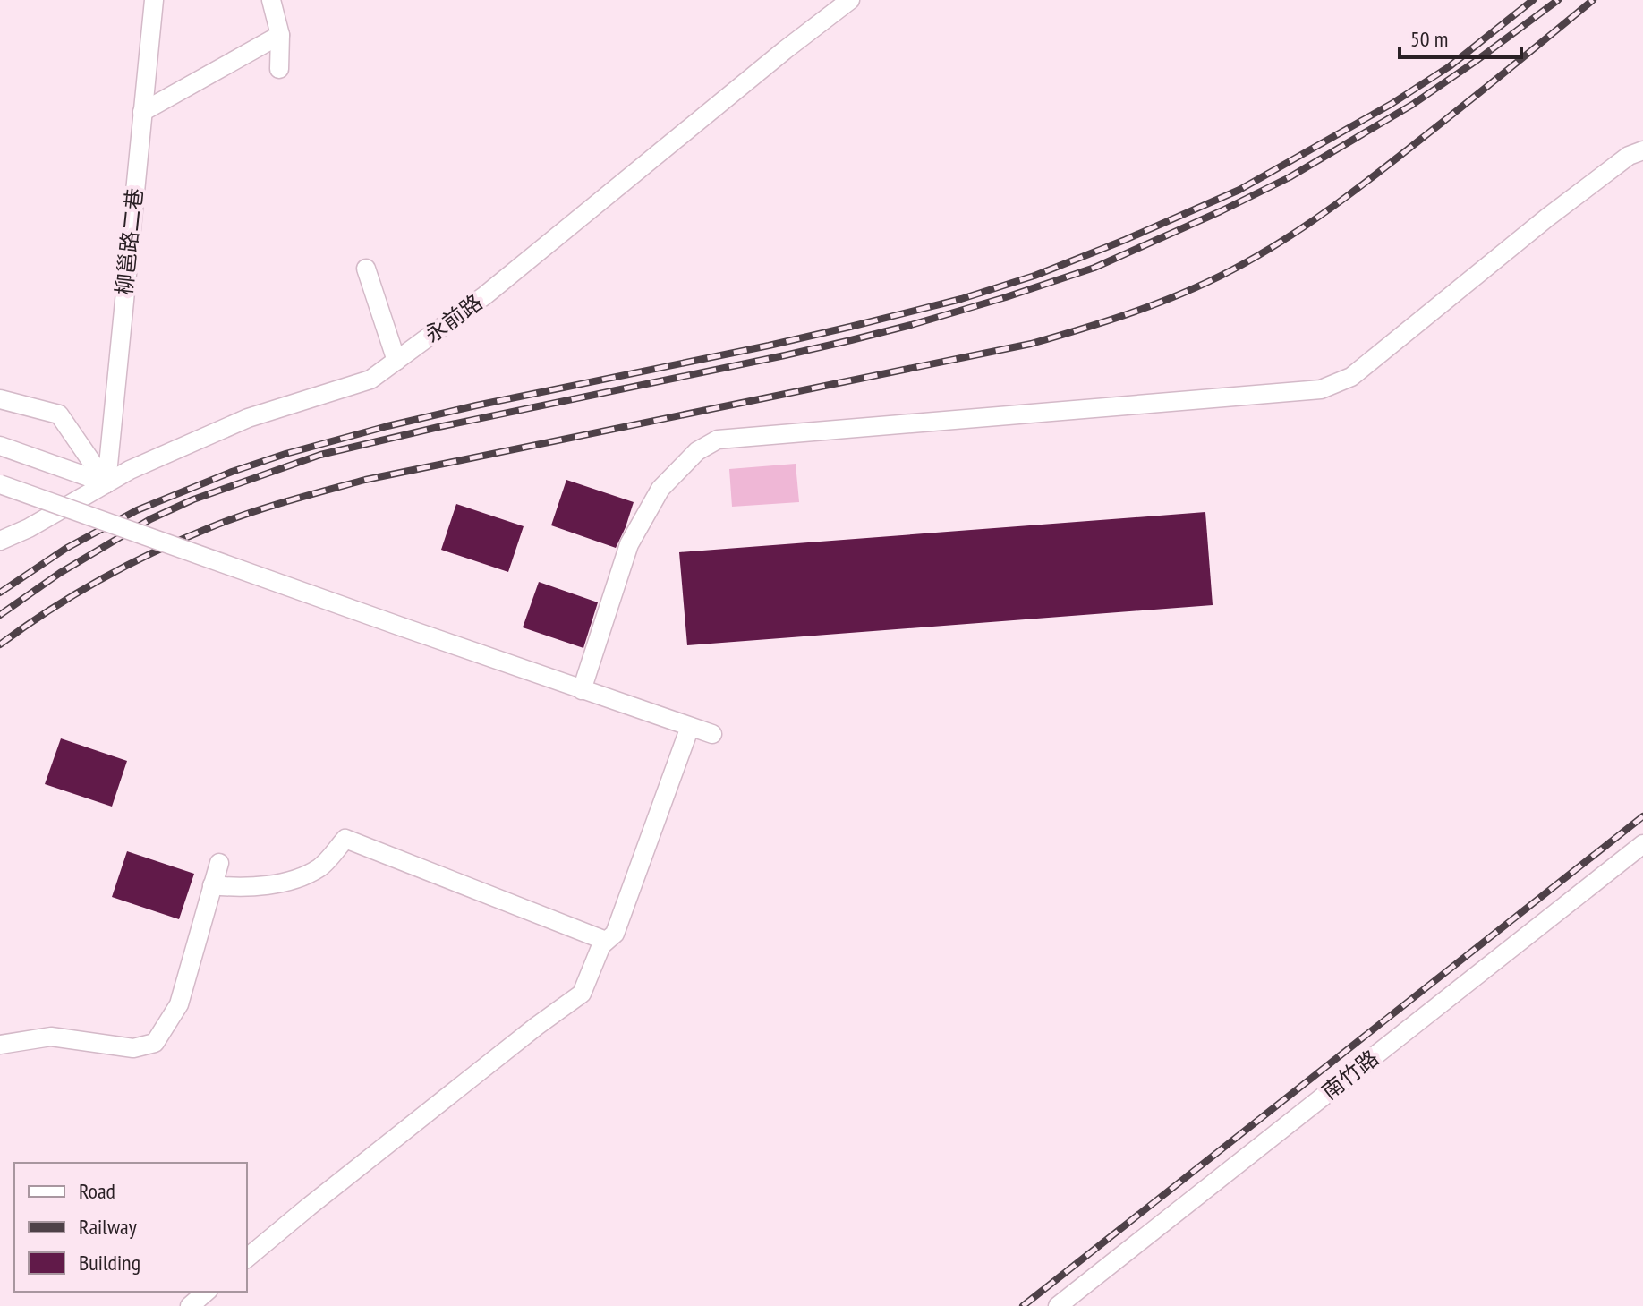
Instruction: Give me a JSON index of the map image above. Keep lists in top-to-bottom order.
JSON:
{
  "streets": {
    "street": ["柳邕路二巷", "永前路", "南竹路"]
  },
  "crossings": [
    ["柳邕路二巷", "永前路"]
  ],
  "legend": ["Road", "Railway", "Building"],
  "scale_bar": "50 m"
}
